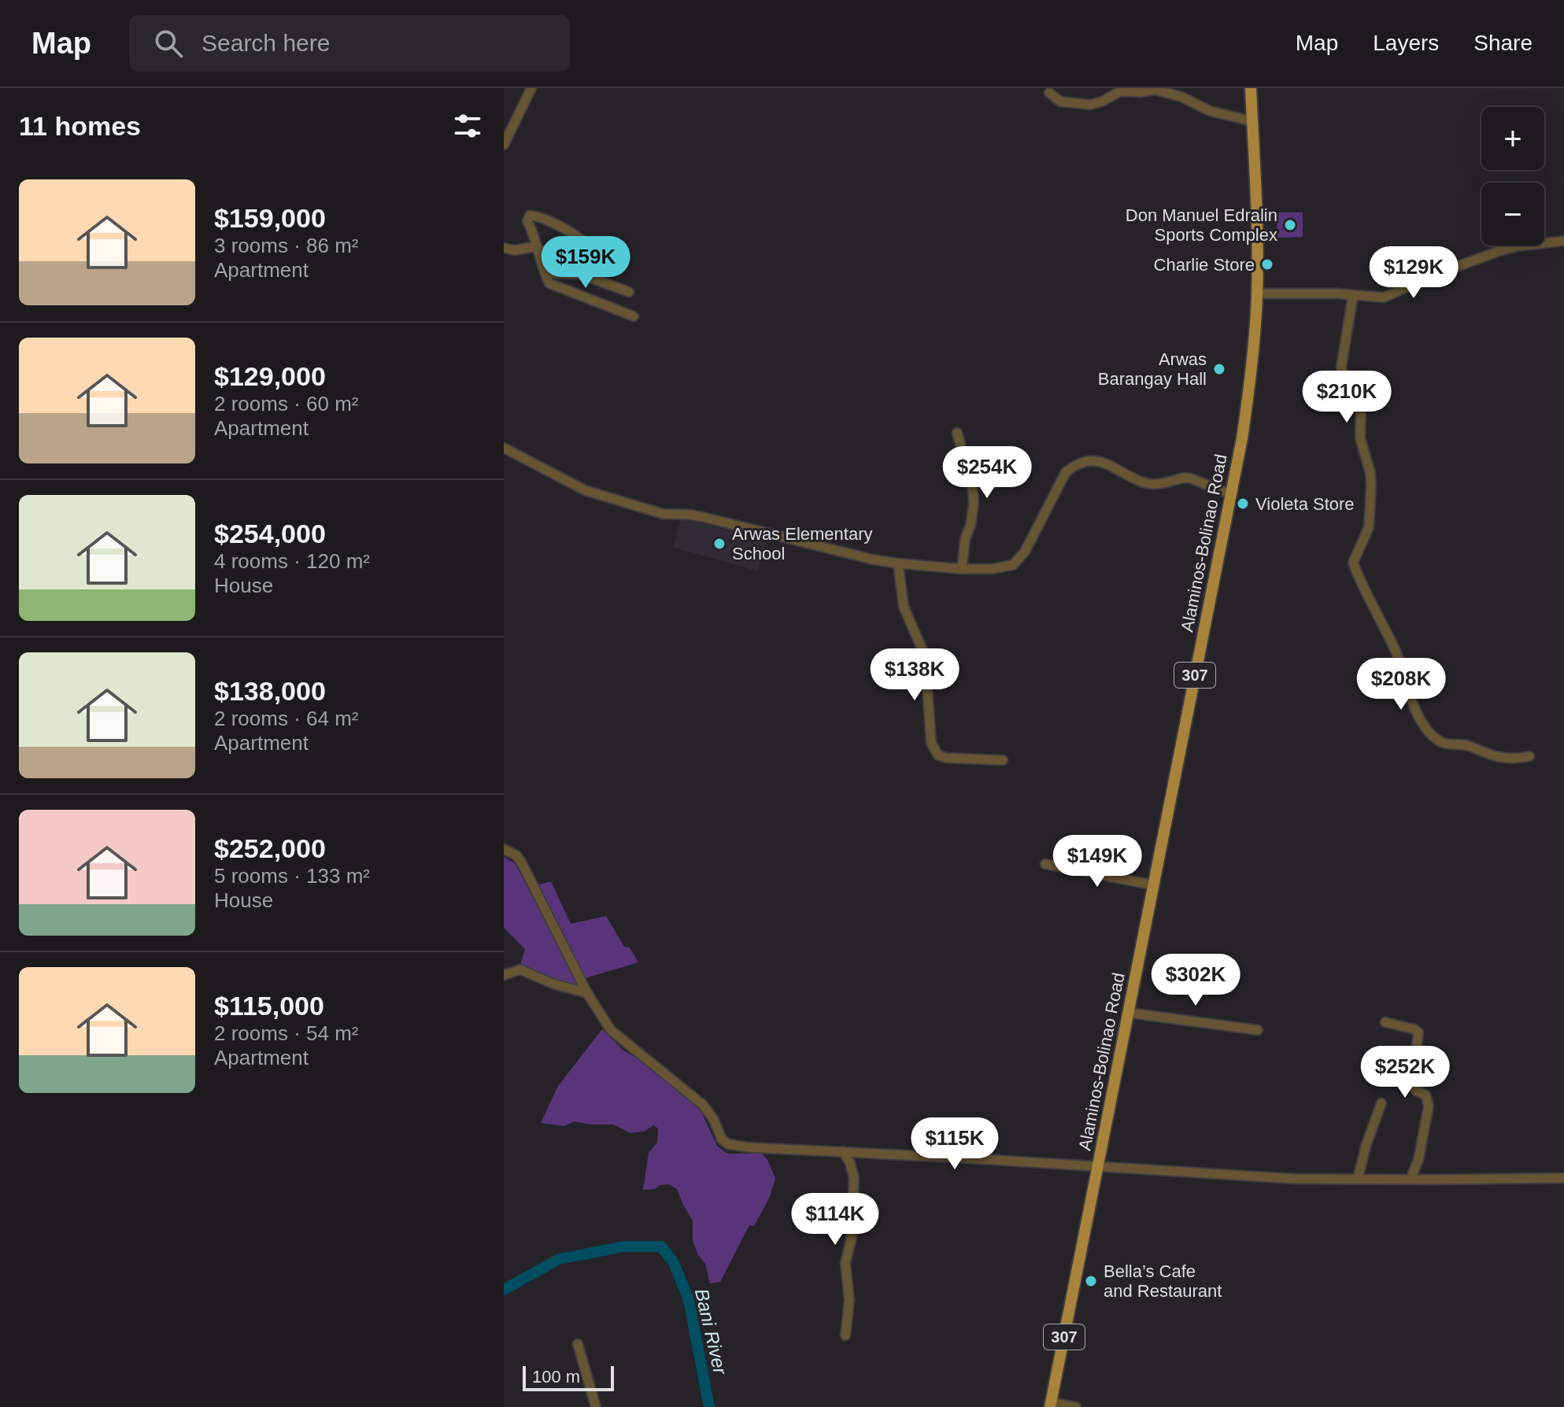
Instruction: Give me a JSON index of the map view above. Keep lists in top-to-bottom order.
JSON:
{
  "streets": {
    "main road": ["Alaminos-Bolinao Road", "307"]
  },
  "water": ["Bani River"],
  "places": [
    "Don Manuel Edralin Sports Complex",
    "Charlie Store",
    "Arwas Barangay Hall",
    "Violeta Store",
    "Arwas Elementary School",
    "Bella’s Cafe and Restaurant"
  ],
  "scale_bar": "100 m",
  "page": {
    "header": "Map",
    "search": "Search here",
    "nav": ["Map", "Layers", "Share"],
    "heading": "11 homes",
    "map_buttons": ["+", "−"],
    "list": [
      {
        "name": "$159,000",
        "note": "3 rooms · 86 m² · Apartment"
      },
      {
        "name": "$129,000",
        "note": "2 rooms · 60 m² · Apartment"
      },
      {
        "name": "$254,000",
        "note": "4 rooms · 120 m² · House"
      },
      {
        "name": "$138,000",
        "note": "2 rooms · 64 m² · Apartment"
      },
      {
        "name": "$252,000",
        "note": "5 rooms · 133 m² · House"
      },
      {
        "name": "$115,000",
        "note": "2 rooms · 54 m² · Apartment"
      }
    ],
    "price": [
      "$159K",
      "$129K",
      "$210K",
      "$254K",
      "$138K",
      "$208K",
      "$149K",
      "$302K",
      "$252K",
      "$115K",
      "$114K"
    ],
    "scale": "100 m"
  }
}
